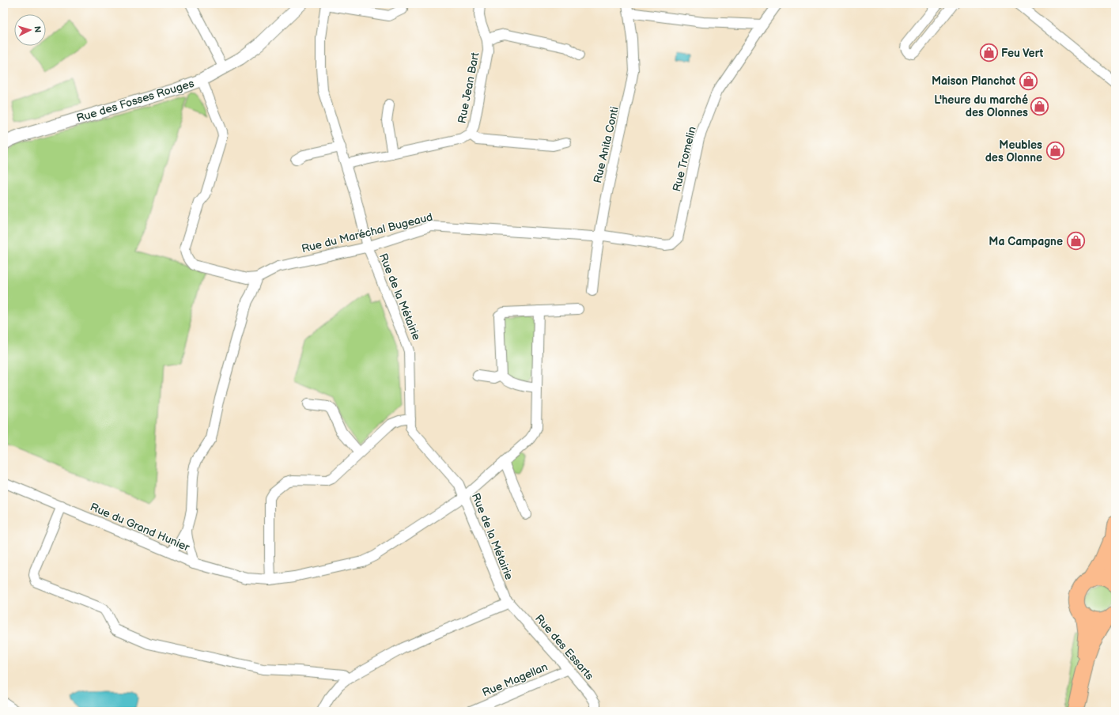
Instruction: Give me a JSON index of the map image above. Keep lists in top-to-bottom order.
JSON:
{
  "streets": {
    "street": [
      "Rue Jean Bart",
      "Rue des Fosses Rouges",
      "Rue Anita Conti",
      "Rue Tromelin",
      "Rue du Maréchal Bugeaud",
      "Rue de la Métairie",
      "Rue du Grand Hunier",
      "Rue des Essarts",
      "Rue Magellan"
    ]
  },
  "crossings": [
    ["Rue Jean Bart", "Rue de la Métairie"],
    ["Rue Anita Conti", "Rue Tromelin"],
    ["Rue Anita Conti", "Rue du Maréchal Bugeaud"],
    ["Rue Tromelin", "Rue du Maréchal Bugeaud"],
    ["Rue du Maréchal Bugeaud", "Rue de la Métairie"],
    ["Rue de la Métairie", "Rue du Grand Hunier"],
    ["Rue de la Métairie", "Rue des Essarts"],
    ["Rue des Essarts", "Rue Magellan"]
  ],
  "places": {
    "shop": [
      "Feu Vert",
      "Maison Planchot",
      "L'heure du marché des Olonnes",
      "Meubles des Olonne",
      "Ma Campagne"
    ]
  },
  "north": "right"
}
